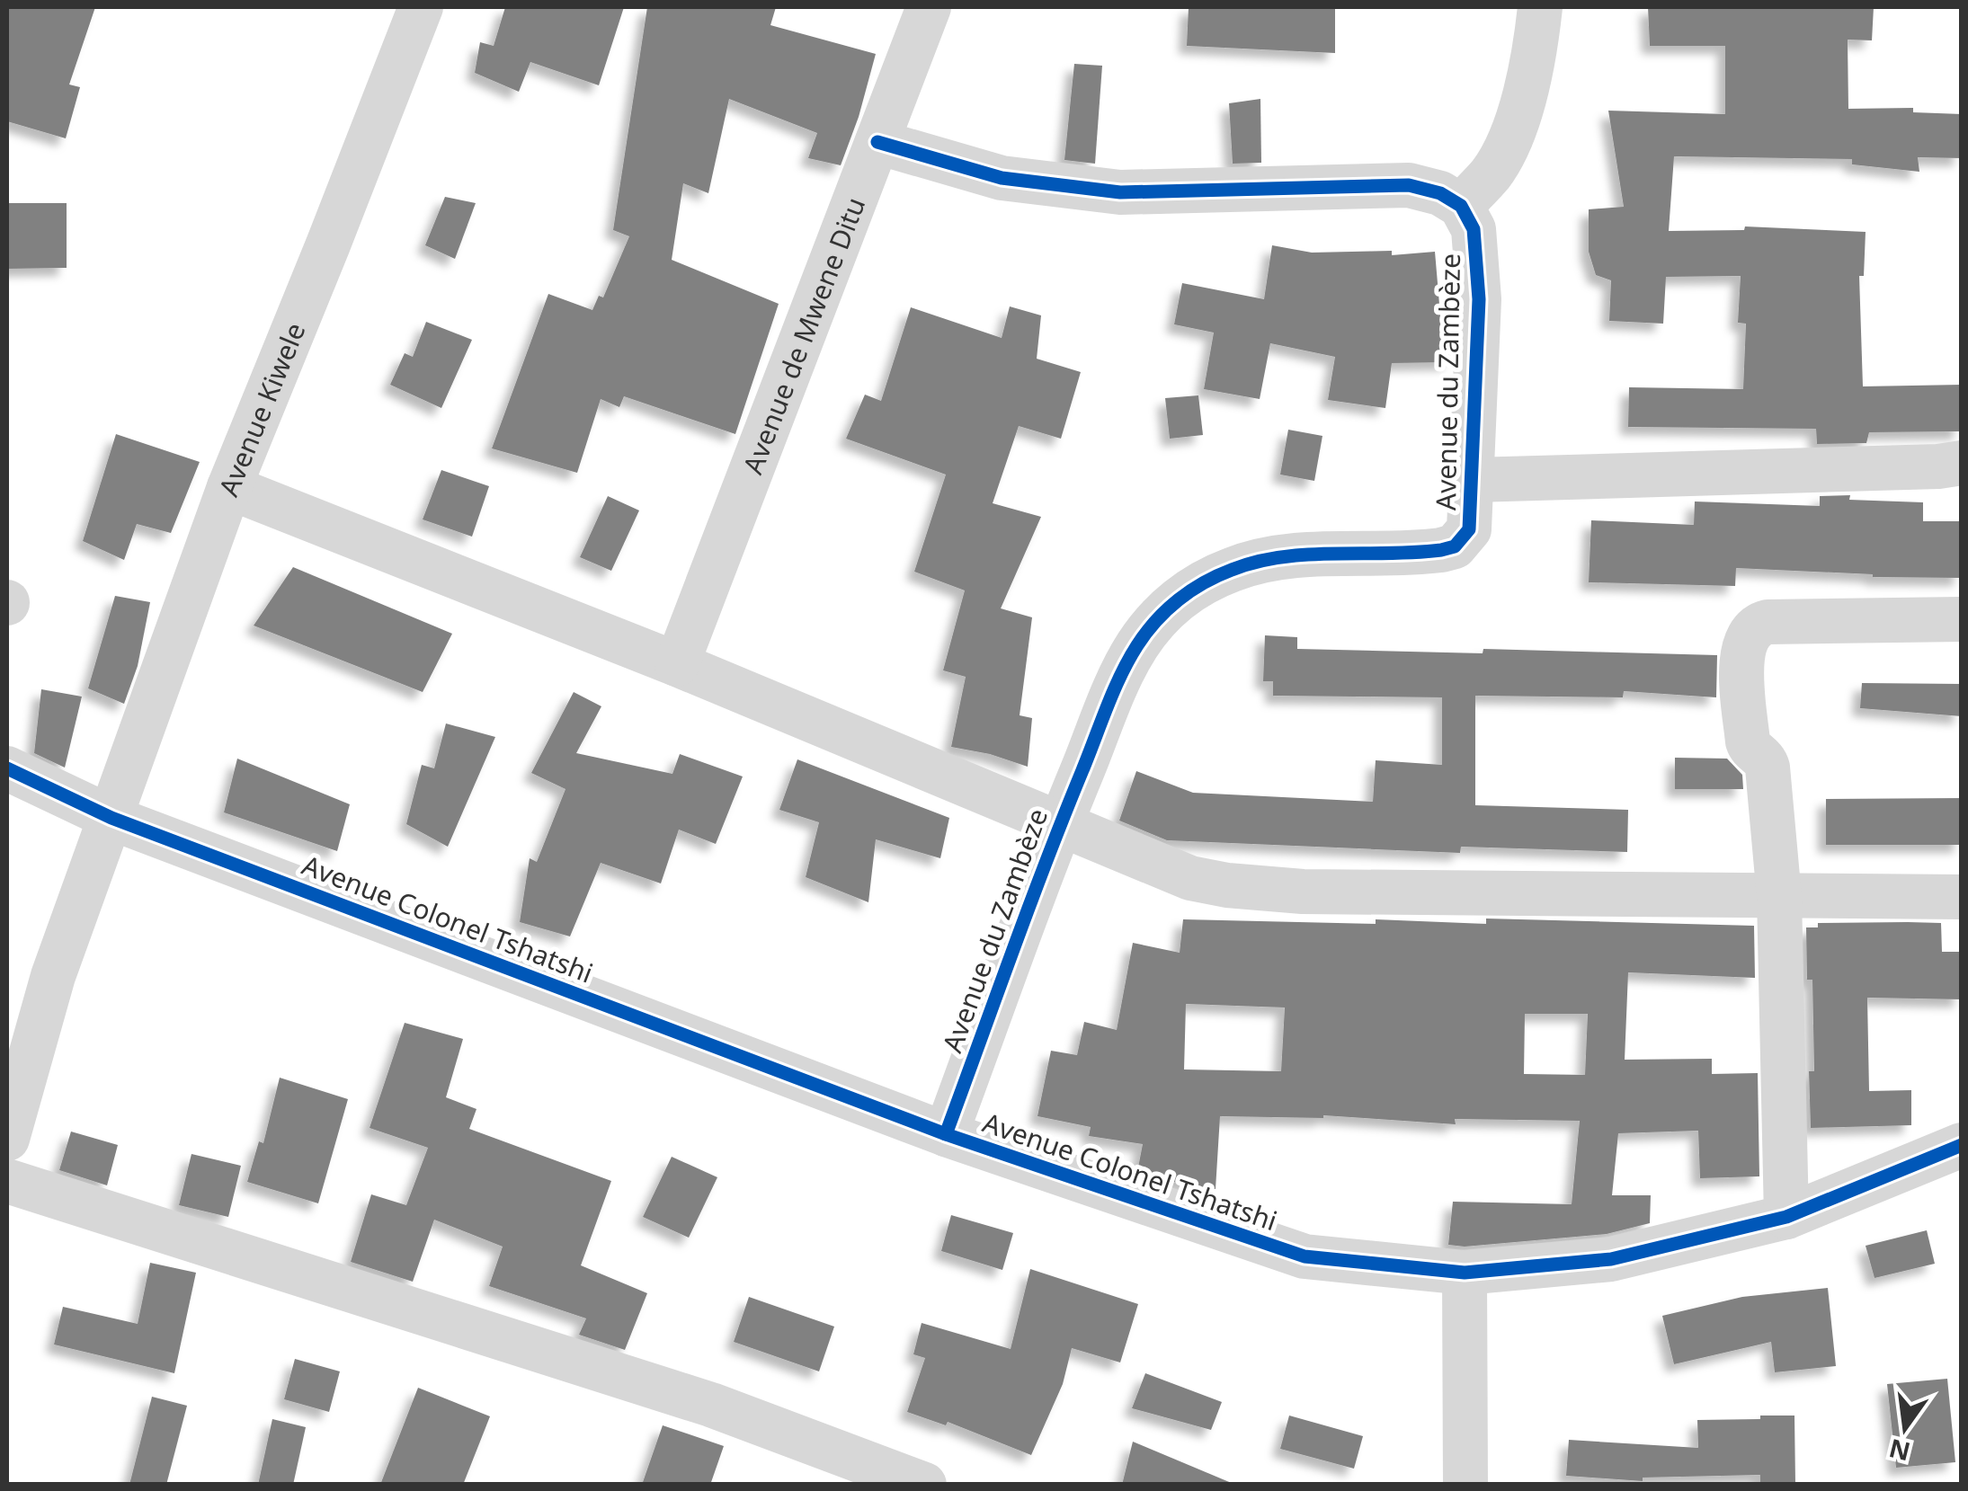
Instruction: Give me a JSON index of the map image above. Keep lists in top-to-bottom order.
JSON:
{
  "streets": {
    "street": [
      "Avenue de Mwene Ditu",
      "Avenue du Zambèze",
      "Avenue Kiwele",
      "Avenue Colonel Tshatshi"
    ]
  },
  "crossings": [
    ["Avenue du Zambèze", "Avenue Colonel Tshatshi"],
    ["Avenue Kiwele", "Avenue Colonel Tshatshi"]
  ],
  "north": "bottom"
}
